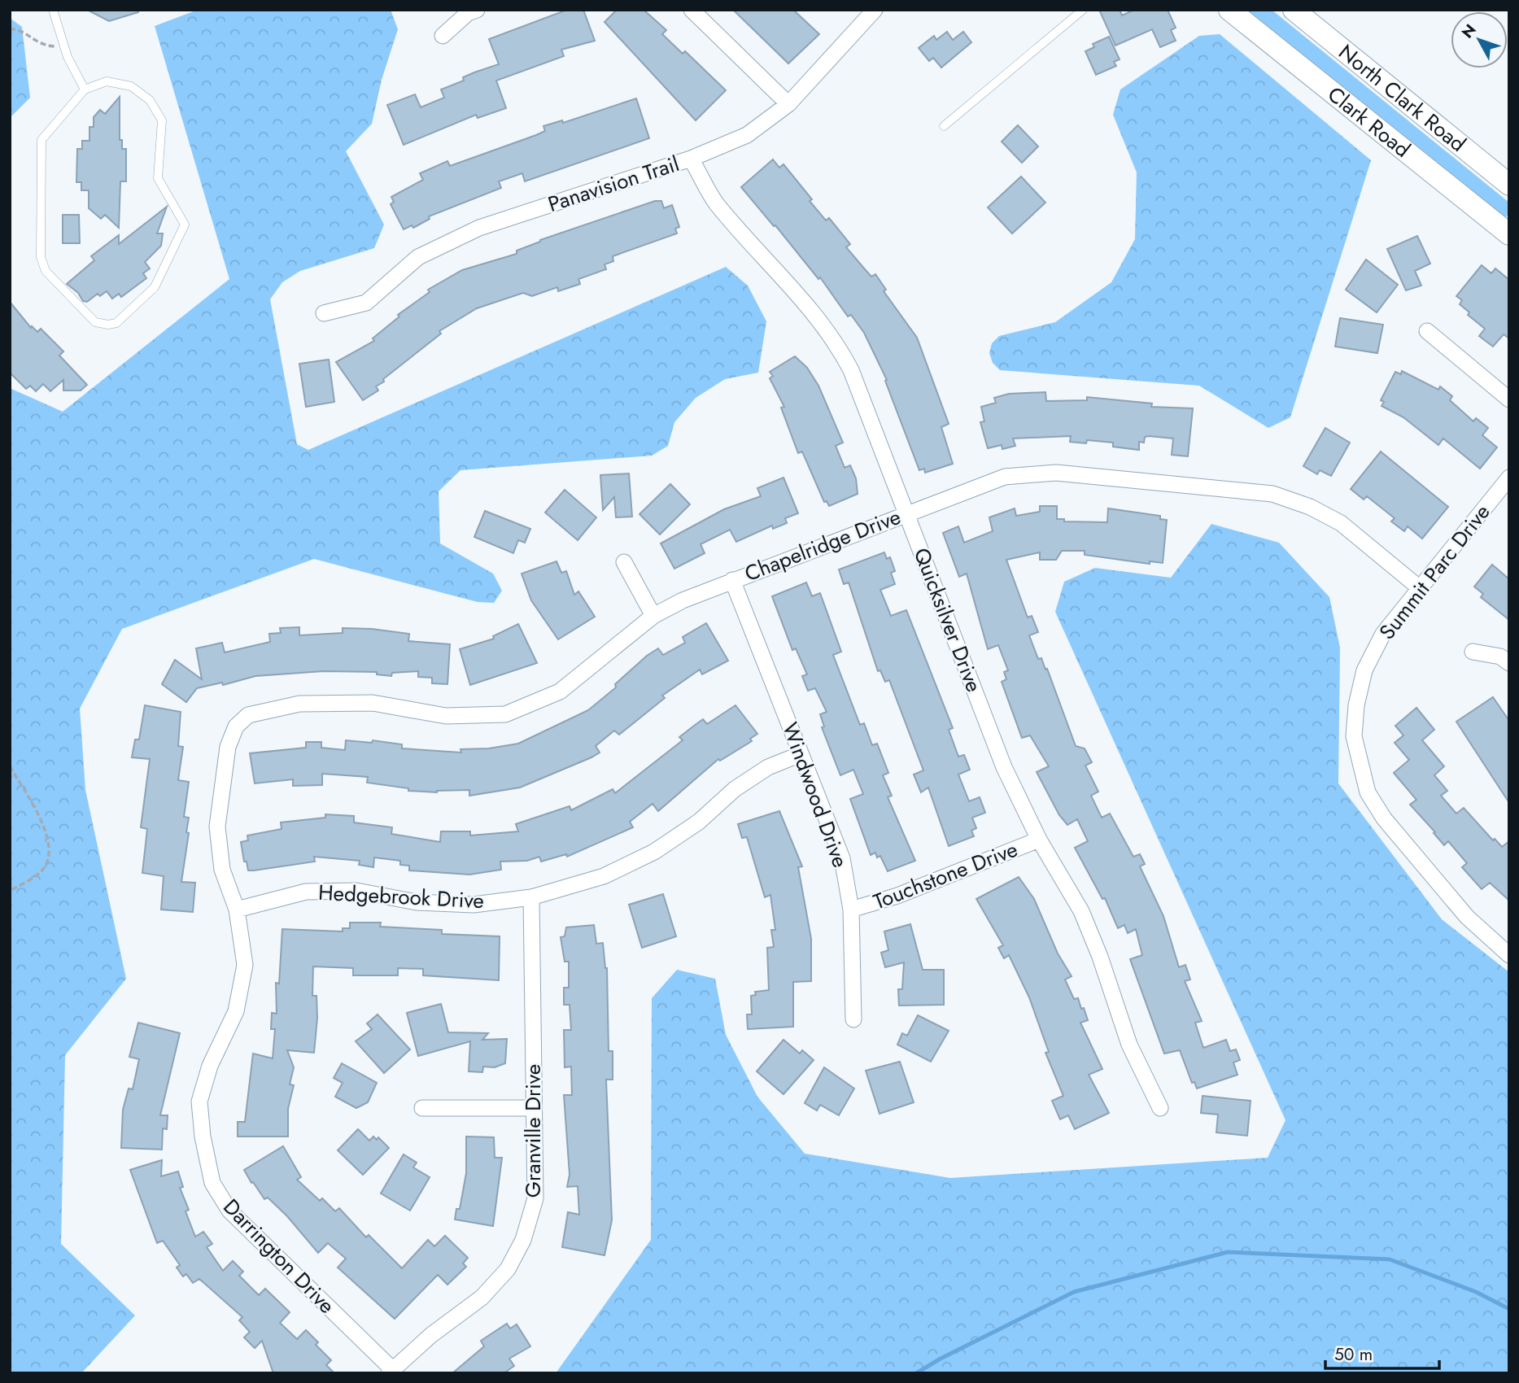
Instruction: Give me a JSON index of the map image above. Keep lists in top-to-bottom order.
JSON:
{
  "streets": {
    "main road": ["North Clark Road", "Clark Road"],
    "street": [
      "Panavision Trail",
      "Chapelridge Drive",
      "Summit Parc Drive",
      "Quicksilver Drive",
      "Windwood Drive",
      "Touchstone Drive",
      "Hedgebrook Drive",
      "Granville Drive",
      "Darrington Drive"
    ]
  },
  "crossings": [
    ["Panavision Trail", "Quicksilver Drive"],
    ["Chapelridge Drive", "Summit Parc Drive"],
    ["Chapelridge Drive", "Quicksilver Drive"],
    ["Chapelridge Drive", "Windwood Drive"],
    ["Chapelridge Drive", "Darrington Drive"],
    ["Quicksilver Drive", "Touchstone Drive"],
    ["Windwood Drive", "Touchstone Drive"],
    ["Windwood Drive", "Hedgebrook Drive"],
    ["Hedgebrook Drive", "Granville Drive"],
    ["Hedgebrook Drive", "Darrington Drive"],
    ["Granville Drive", "Darrington Drive"]
  ],
  "scale_bar": "50 m",
  "north": "top left"
}
